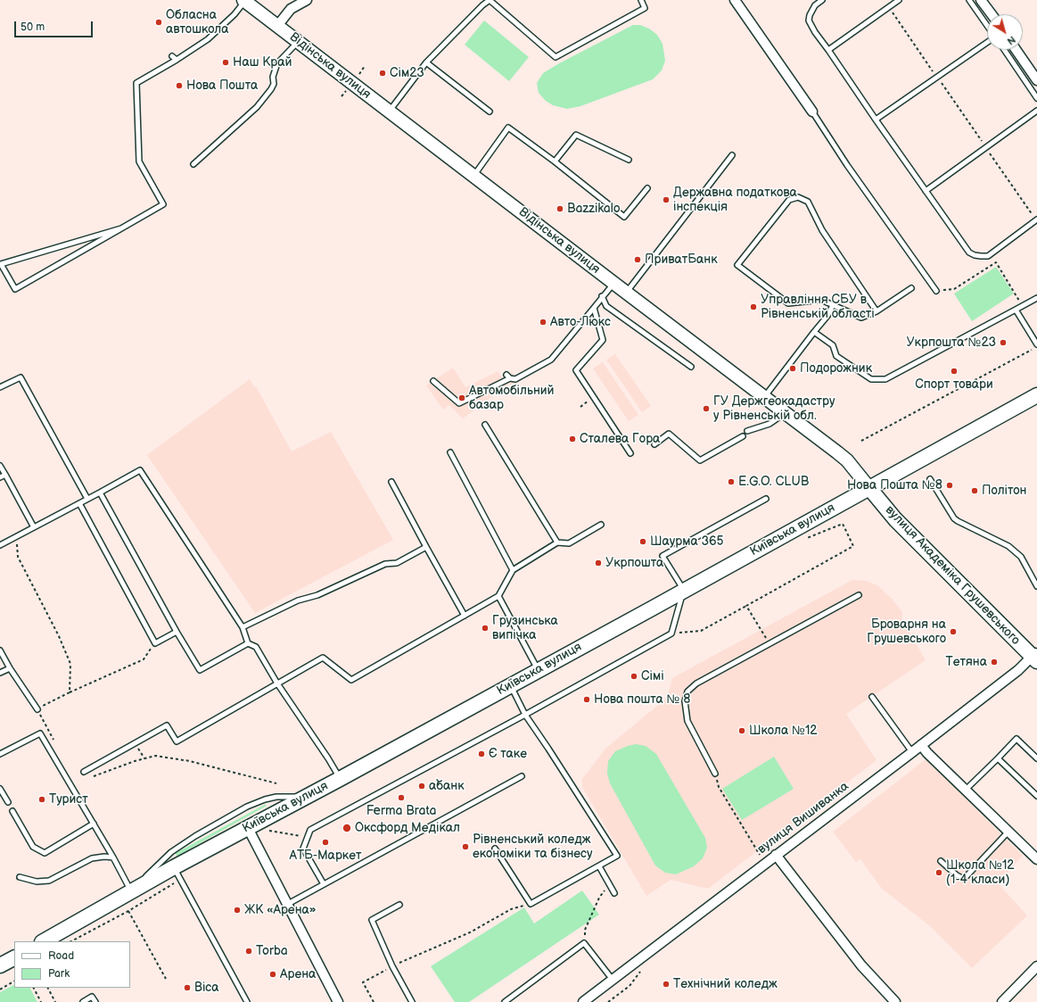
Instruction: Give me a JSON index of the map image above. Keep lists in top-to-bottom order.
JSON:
{
  "streets": {
    "main road": ["Відінська вулиця", "Київська вулиця", "вулиця Академіка Грушевського"],
    "street": ["вулиця Вишиванка"]
  },
  "crossings": [
    ["Відінська вулиця", "Київська вулиця"],
    ["Відінська вулиця", "вулиця Академіка Грушевського"],
    ["Київська вулиця", "вулиця Академіка Грушевського"],
    ["вулиця Академіка Грушевського", "вулиця Вишиванка"]
  ],
  "places": [
    "Обласна автошкола",
    "Наш Край",
    "Сім23",
    "Нова Пошта",
    "Державна податкова інспекція",
    "Bazzikalo",
    "ПриватБанк",
    "Управління СБУ в Рівненській області",
    "Авто-Люкс",
    "Укрпошта №23",
    "Подорожник",
    "Спорт товари",
    "Автомобільний базар",
    "ГУ Держгеокадастру у Рівненській обл.",
    "Сталева Гора",
    "E.G.O. CLUB",
    "Нова Пошта №8",
    "Політон",
    "Шаурма 365",
    "Укрпошта",
    "Грузинська випічка",
    "Броварня на Грушевського",
    "Тетяна",
    "Сімі",
    "Нова пошта № 8",
    "Школа №12",
    "Є таке",
    "а̀банк",
    "Ferma Brata",
    "Турист",
    "Оксфорд Медікал",
    "АТБ-Маркет",
    "Рівненський коледж економіки та бізнесу",
    "Школа №12 (1-4 класи)",
    "ЖК «Арена»",
    "Torba",
    "Арена",
    "Технічний коледж",
    "Віса"
  ],
  "legend": ["Road", "Park"],
  "scale_bar": "50 m",
  "north": "bottom right"
}
